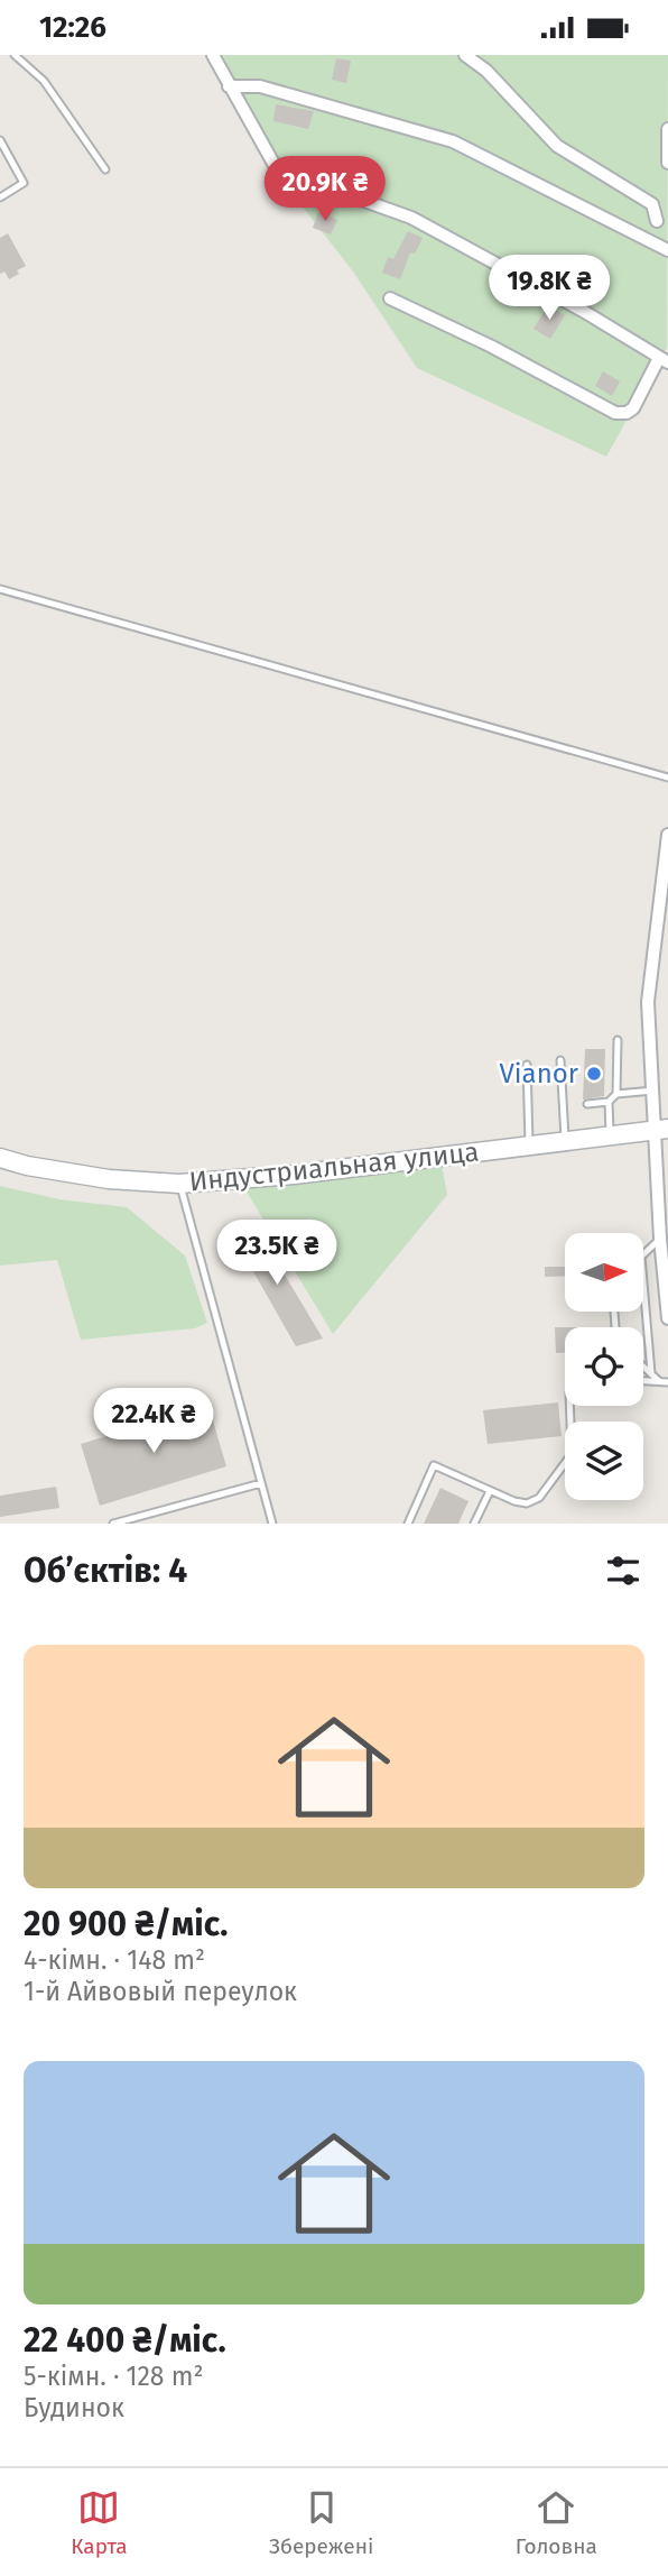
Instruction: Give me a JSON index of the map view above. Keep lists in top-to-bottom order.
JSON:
{
  "streets": {
    "main road": ["Индустриальная улица"]
  },
  "places": ["Vianor"],
  "north": "right",
  "page": {
    "status": "12:26",
    "price": [
      "20.9K ₴",
      "19.8K ₴",
      "23.5K ₴",
      "22.4K ₴"
    ],
    "heading": "Об’єктів: 4",
    "list": [
      {
        "name": "20 900 ₴/міс.",
        "note": "4-кімн. · 148 m² · 1-й Айвовый переулок"
      },
      {
        "name": "22 400 ₴/міс.",
        "note": "5-кімн. · 128 m² · Будинок"
      }
    ],
    "tabs": ["Карта", "Збережені", "Головна"]
  }
}
